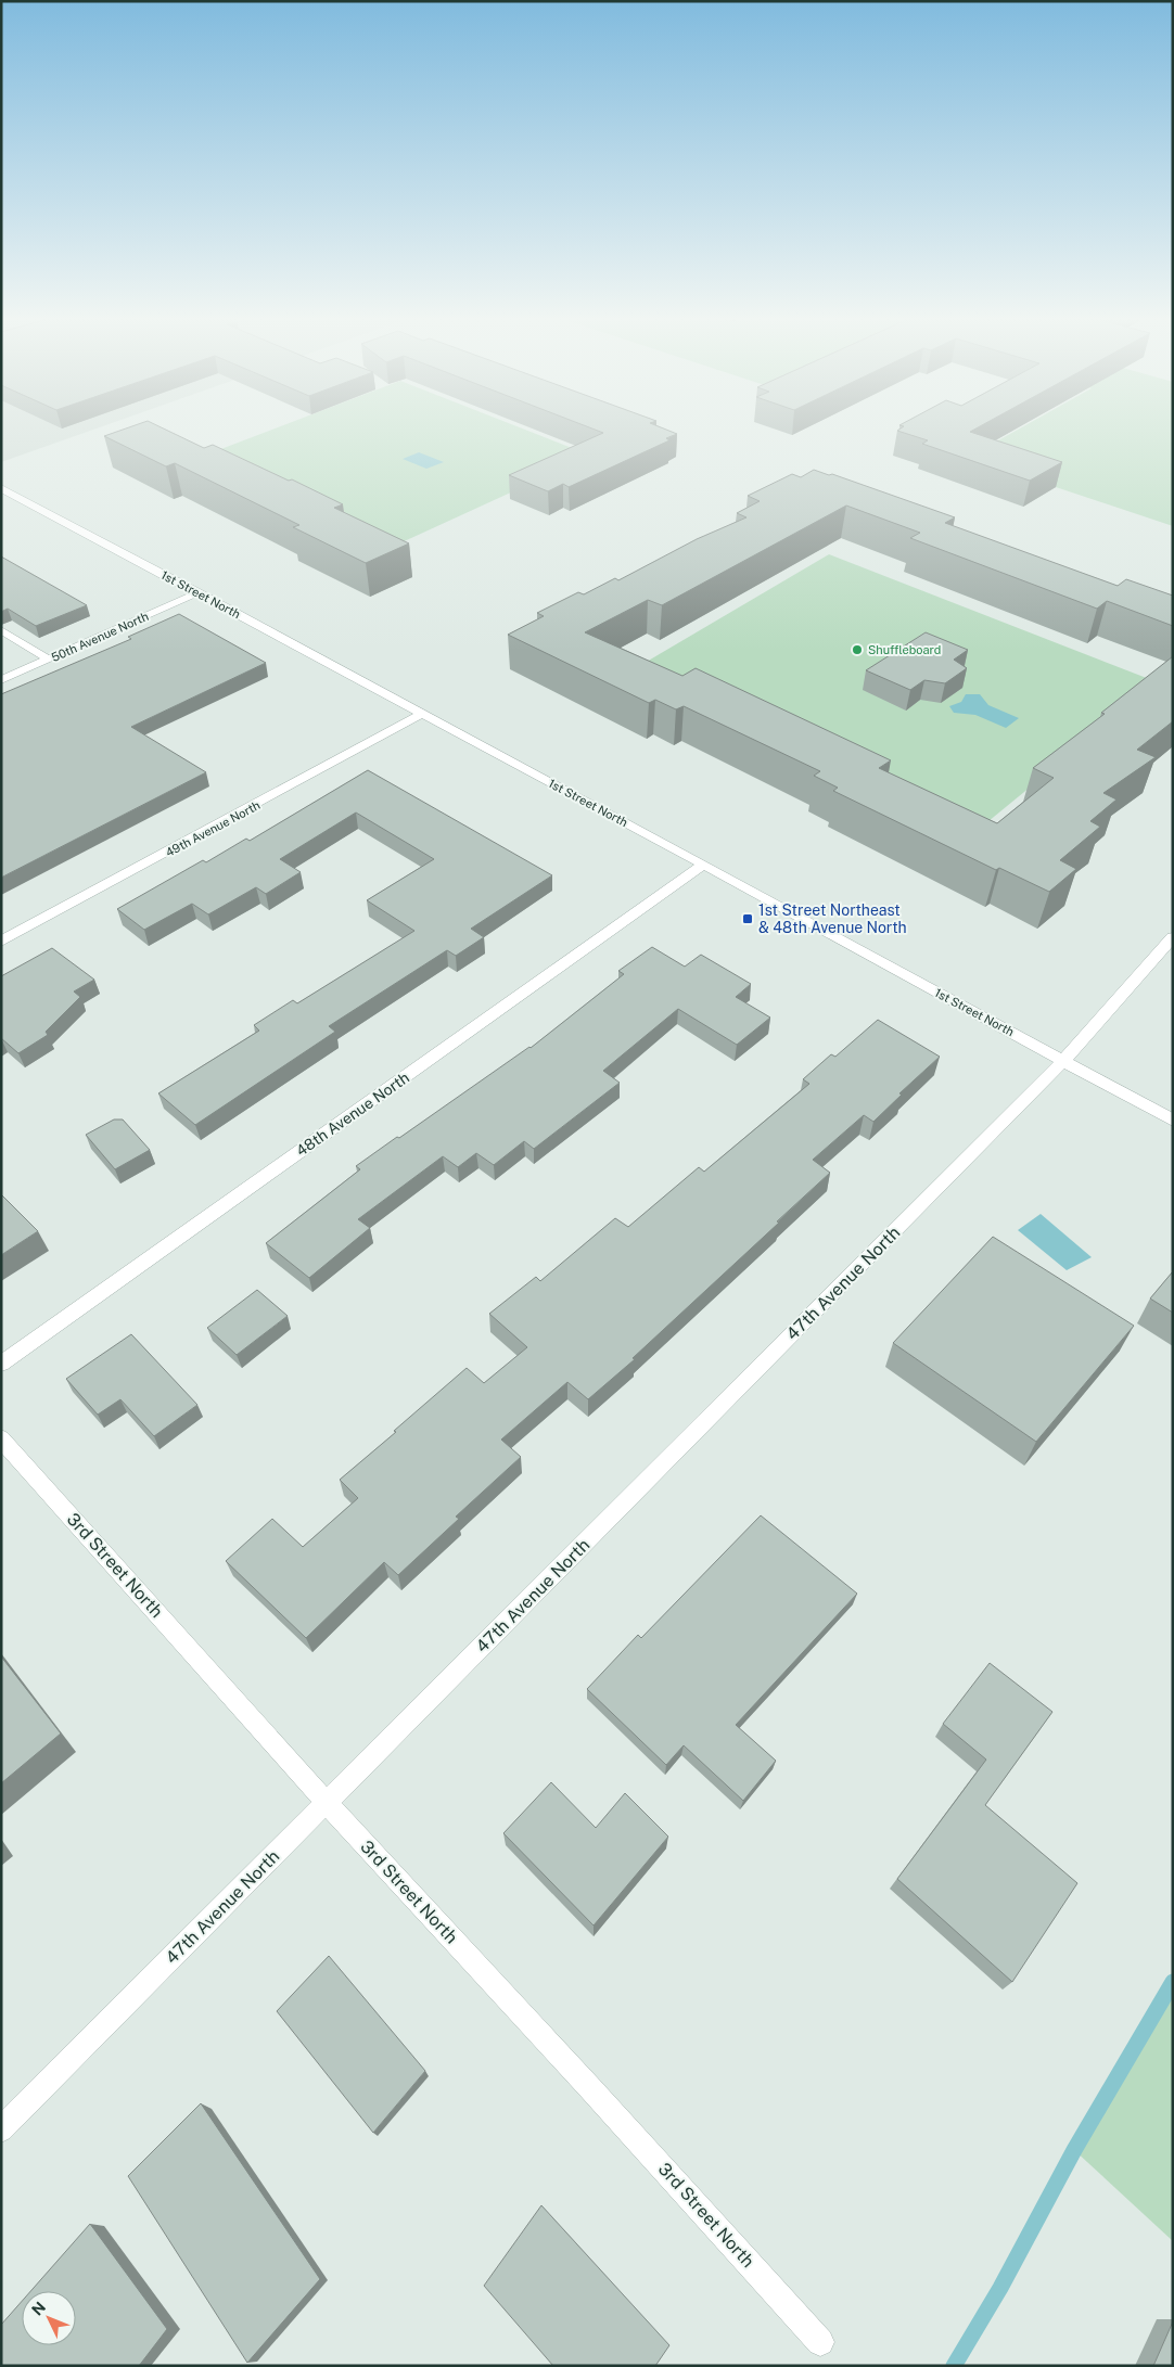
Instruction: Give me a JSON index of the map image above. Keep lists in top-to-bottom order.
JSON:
{
  "streets": {
    "street": [
      "1st Street North",
      "50th Avenue North",
      "49th Avenue North",
      "48th Avenue North",
      "47th Avenue North",
      "3rd Street North"
    ]
  },
  "crossings": [
    ["1st Street North", "50th Avenue North"],
    ["1st Street North", "49th Avenue North"],
    ["1st Street North", "48th Avenue North"],
    ["1st Street North", "47th Avenue North"],
    ["47th Avenue North", "3rd Street North"]
  ],
  "places": {
    "other": ["Shuffleboard"],
    "transit": ["1st Street Northeast & 48th Avenue North"]
  },
  "north": "top left"
}
